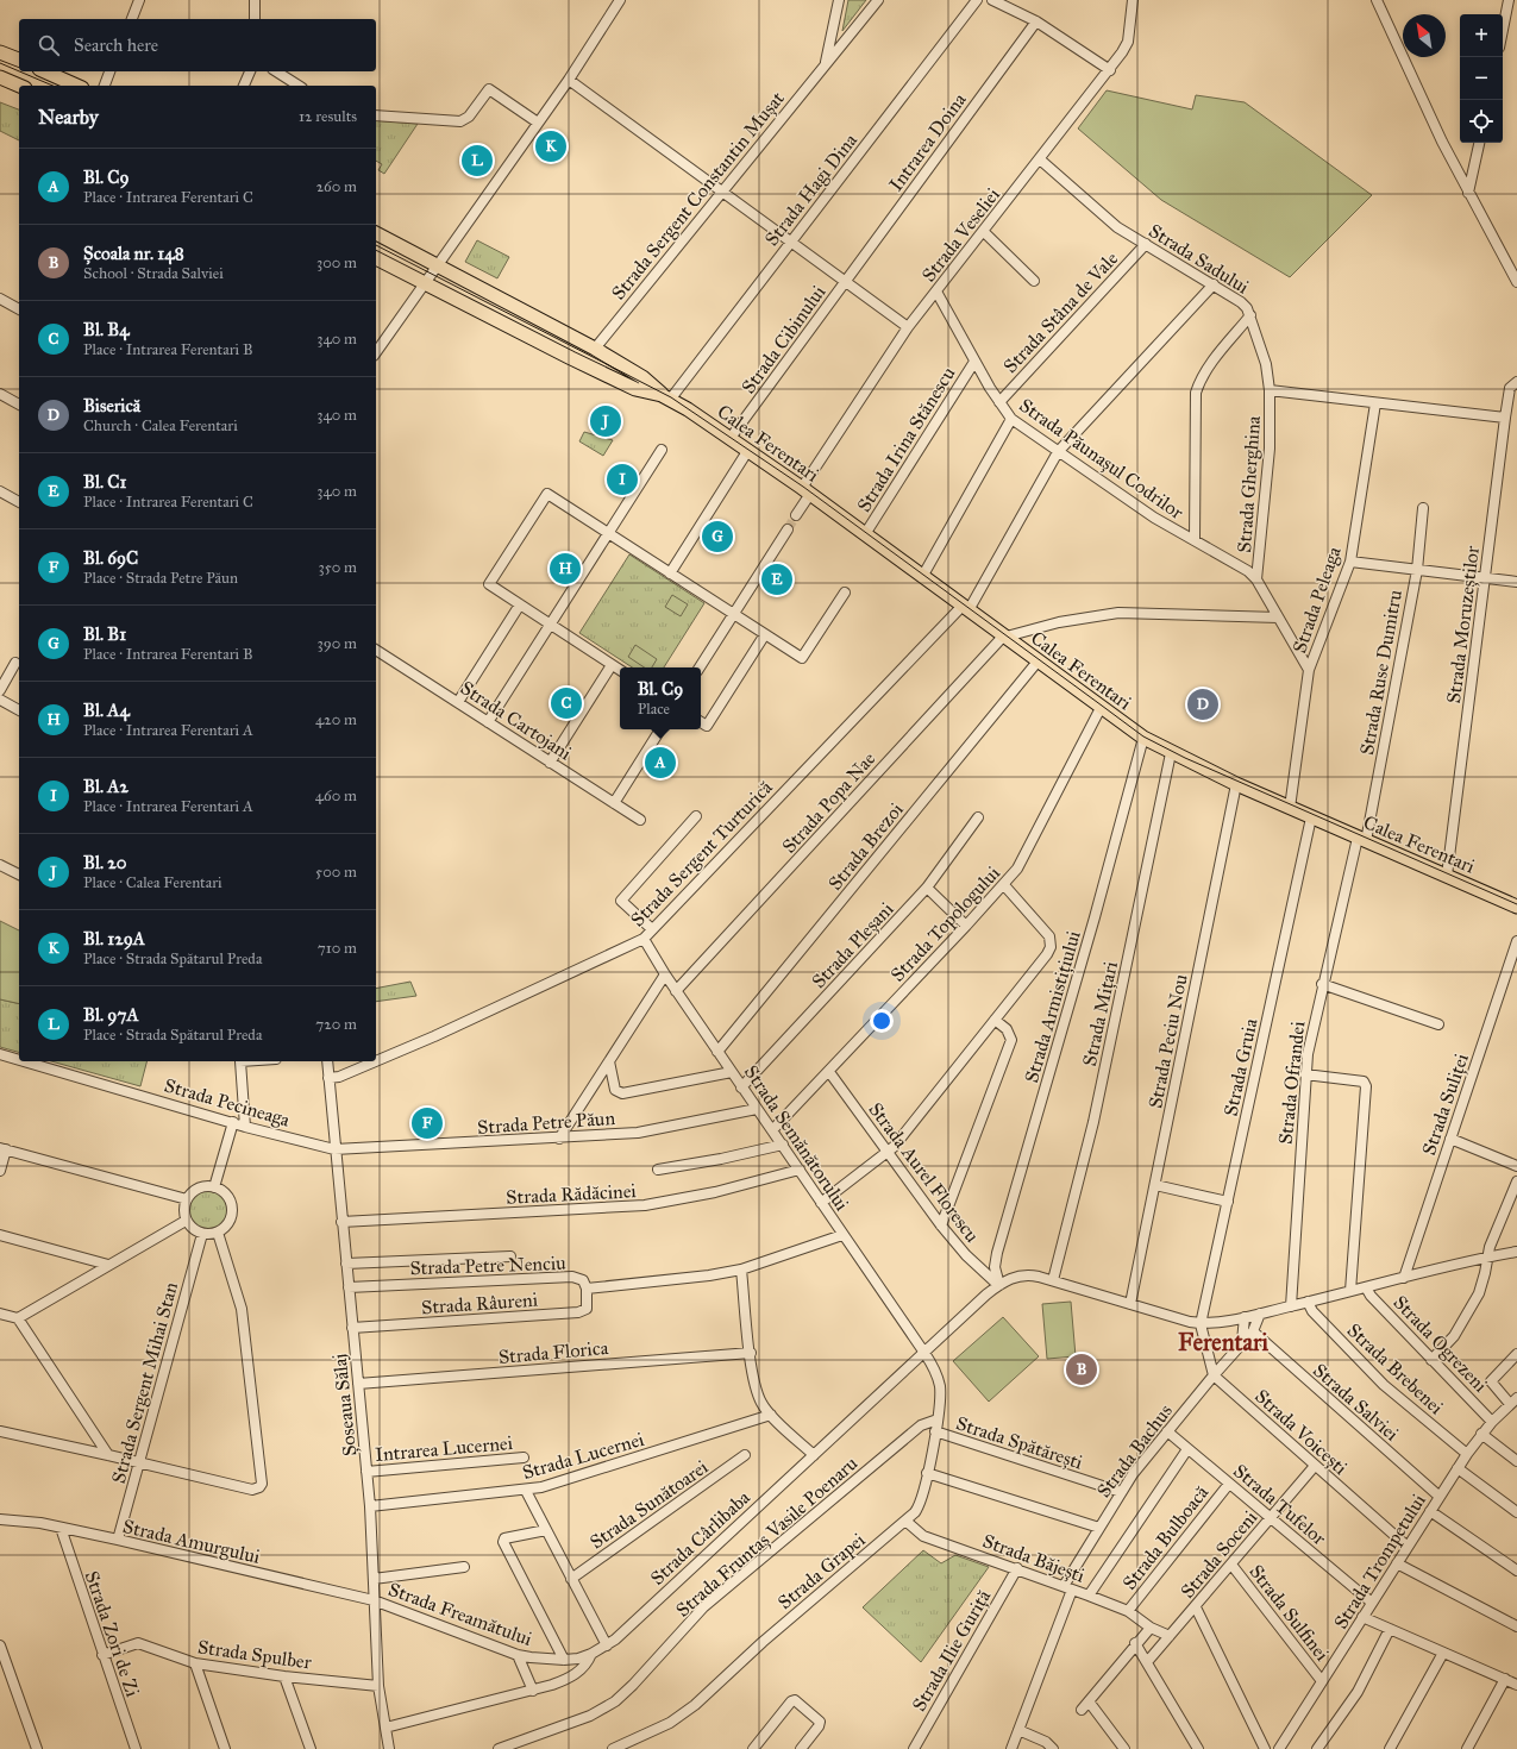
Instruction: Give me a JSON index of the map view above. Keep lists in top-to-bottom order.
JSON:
{
  "streets": {
    "main road": ["Calea Ferentari"],
    "street": [
      "Intrarea Doina",
      "Strada Hagi Dina",
      "Strada Sergent Constantin Mușat",
      "Strada Veseliei",
      "Strada Sadului",
      "Strada Stâna de Vale",
      "Strada Cibinului",
      "Strada Irina Stănescu",
      "Strada Păunașul Codrilor",
      "Strada Gherghina",
      "Strada Peleaga",
      "Strada Moruzeștilor",
      "Strada Ruse Dumitru",
      "Strada Cartojani",
      "Strada Popa Nae",
      "Strada Brezoi",
      "Strada Sergent Turturică",
      "Strada Topologului",
      "Strada Pleșani",
      "Strada Armistițiului",
      "Strada Mițari",
      "Strada Peciu Nou",
      "Strada Gruia",
      "Strada Ofrandei",
      "Strada Pecineaga",
      "Strada Suliței",
      "Strada Petre Păun",
      "Strada Semănătorului",
      "Strada Aurel Florescu",
      "Strada Rădăcinei",
      "Strada Petre Nenciu",
      "Strada Râureni",
      "Strada Ogrezeni",
      "Strada Florica",
      "Strada Brebenei",
      "Strada Sergent Mihai Stan",
      "Strada Salviei",
      "Șoseaua Sălaj",
      "Strada Voicești",
      "Strada Spătărești",
      "Intrarea Lucernei",
      "Strada Bachus",
      "Strada Lucernei",
      "Strada Sunătoarei",
      "Strada Tufelor",
      "Strada Fruntaș Vasile Poenaru",
      "Strada Cârlibaba",
      "Strada Bulboacă",
      "Strada Amurgului",
      "Strada Soceni",
      "Strada Băjești",
      "Strada Trompetului",
      "Strada Grapei",
      "Strada Sulfinei",
      "Strada Freamătului",
      "Strada Zori de Zi",
      "Strada Ilie Guriță",
      "Strada Spulber"
    ]
  },
  "crossings": [
    ["Intrarea Doina", "Strada Cibinului"],
    ["Strada Hagi Dina", "Calea Ferentari"],
    ["Strada Sergent Constantin Mușat", "Calea Ferentari"],
    ["Strada Veseliei", "Strada Sadului"],
    ["Strada Veseliei", "Calea Ferentari"],
    ["Strada Veseliei", "Strada Păunașul Codrilor"],
    ["Strada Sadului", "Strada Stâna de Vale"],
    ["Strada Sadului", "Strada Gherghina"],
    ["Strada Sadului", "Strada Sergent Turturică"],
    ["Strada Stâna de Vale", "Strada Păunașul Codrilor"],
    ["Strada Cibinului", "Calea Ferentari"],
    ["Strada Irina Stănescu", "Calea Ferentari"],
    ["Strada Irina Stănescu", "Strada Păunașul Codrilor"],
    ["Calea Ferentari", "Strada Peleaga"],
    ["Calea Ferentari", "Strada Moruzeștilor"],
    ["Calea Ferentari", "Strada Ruse Dumitru"],
    ["Calea Ferentari", "Strada Popa Nae"],
    ["Calea Ferentari", "Strada Brezoi"],
    ["Calea Ferentari", "Strada Sergent Turturică"],
    ["Calea Ferentari", "Strada Topologului"],
    ["Calea Ferentari", "Strada Armistițiului"],
    ["Calea Ferentari", "Strada Mițari"],
    ["Calea Ferentari", "Strada Peciu Nou"],
    ["Calea Ferentari", "Strada Gruia"],
    ["Calea Ferentari", "Strada Ofrandei"],
    ["Strada Păunașul Codrilor", "Strada Gherghina"],
    ["Strada Păunașul Codrilor", "Strada Peleaga"],
    ["Strada Păunașul Codrilor", "Strada Sergent Turturică"],
    ["Strada Ruse Dumitru", "Strada Ofrandei"],
    ["Strada Popa Nae", "Strada Semănătorului"],
    ["Strada Brezoi", "Strada Semănătorului"],
    ["Strada Sergent Turturică", "Strada Semănătorului"],
    ["Strada Sergent Turturică", "Șoseaua Sălaj"],
    ["Strada Topologului", "Strada Semănătorului"],
    ["Strada Topologului", "Strada Aurel Florescu"],
    ["Strada Pleșani", "Strada Semănătorului"],
    ["Strada Armistițiului", "Strada Aurel Florescu"],
    ["Strada Armistițiului", "Strada Cârlibaba"],
    ["Strada Pecineaga", "Strada Petre Păun"],
    ["Strada Pecineaga", "Șoseaua Sălaj"],
    ["Strada Petre Păun", "Strada Semănătorului"],
    ["Strada Petre Păun", "Șoseaua Sălaj"],
    ["Strada Semănătorului", "Strada Rădăcinei"],
    ["Strada Semănătorului", "Strada Petre Nenciu"],
    ["Strada Semănătorului", "Strada Cârlibaba"],
    ["Strada Semănătorului", "Strada Grapei"],
    ["Strada Aurel Florescu", "Strada Cârlibaba"],
    ["Strada Rădăcinei", "Șoseaua Sălaj"],
    ["Strada Petre Nenciu", "Strada Râureni"],
    ["Strada Petre Nenciu", "Șoseaua Sălaj"],
    ["Strada Râureni", "Șoseaua Sălaj"],
    ["Strada Ogrezeni", "Strada Trompetului"],
    ["Strada Florica", "Șoseaua Sălaj"],
    ["Strada Brebenei", "Strada Trompetului"],
    ["Strada Sergent Mihai Stan", "Strada Amurgului"],
    ["Strada Salviei", "Strada Bachus"],
    ["Strada Salviei", "Strada Trompetului"],
    ["Șoseaua Sălaj", "Intrarea Lucernei"],
    ["Șoseaua Sălaj", "Strada Lucernei"],
    ["Șoseaua Sălaj", "Strada Cârlibaba"],
    ["Șoseaua Sălaj", "Strada Amurgului"],
    ["Șoseaua Sălaj", "Strada Freamătului"],
    ["Șoseaua Sălaj", "Strada Spulber"],
    ["Strada Voicești", "Strada Bachus"],
    ["Strada Voicești", "Strada Soceni"],
    ["Strada Voicești", "Strada Trompetului"],
    ["Strada Spătărești", "Strada Bachus"],
    ["Strada Spătărești", "Strada Grapei"],
    ["Strada Bachus", "Strada Tufelor"],
    ["Strada Bachus", "Strada Băjești"],
    ["Strada Tufelor", "Strada Bulboacă"],
    ["Strada Tufelor", "Strada Soceni"],
    ["Strada Tufelor", "Strada Trompetului"],
    ["Strada Fruntaș Vasile Poenaru", "Strada Grapei"],
    ["Strada Cârlibaba", "Strada Grapei"],
    ["Strada Cârlibaba", "Strada Freamătului"],
    ["Strada Bulboacă", "Strada Băjești"],
    ["Strada Amurgului", "Strada Freamătului"],
    ["Strada Amurgului", "Strada Zori de Zi"],
    ["Strada Soceni", "Strada Băjești"],
    ["Strada Soceni", "Strada Sulfinei"],
    ["Strada Băjești", "Strada Grapei"],
    ["Strada Băjești", "Strada Ilie Guriță"],
    ["Strada Trompetului", "Strada Sulfinei"],
    ["Strada Zori de Zi", "Strada Spulber"]
  ],
  "districts": ["Ferentari"],
  "north": "top left",
  "page": {
    "map_buttons": ["+", "−"],
    "search": "Search here",
    "heading": ["Nearby", "12 results"],
    "pins": [
      "K",
      "L",
      "J",
      "I",
      "G",
      "H",
      "E",
      "C",
      "D",
      "A",
      "F",
      "B"
    ],
    "list": [
      {
        "mark": "A",
        "name": "Bl. C9",
        "note": "Place · Intrarea Ferentari C",
        "value": "260 m"
      },
      {
        "mark": "B",
        "name": "Școala nr. 148",
        "note": "School · Strada Salviei",
        "value": "300 m"
      },
      {
        "mark": "C",
        "name": "Bl. B4",
        "note": "Place · Intrarea Ferentari B",
        "value": "340 m"
      },
      {
        "mark": "D",
        "name": "Biserică",
        "note": "Church · Calea Ferentari",
        "value": "340 m"
      },
      {
        "mark": "E",
        "name": "Bl. C1",
        "note": "Place · Intrarea Ferentari C",
        "value": "340 m"
      },
      {
        "mark": "F",
        "name": "Bl. 69C",
        "note": "Place · Strada Petre Păun",
        "value": "350 m"
      },
      {
        "mark": "G",
        "name": "Bl. B1",
        "note": "Place · Intrarea Ferentari B",
        "value": "390 m"
      },
      {
        "mark": "H",
        "name": "Bl. A4",
        "note": "Place · Intrarea Ferentari A",
        "value": "420 m"
      },
      {
        "mark": "I",
        "name": "Bl. A2",
        "note": "Place · Intrarea Ferentari A",
        "value": "460 m"
      },
      {
        "mark": "J",
        "name": "Bl. 20",
        "note": "Place · Calea Ferentari",
        "value": "500 m"
      },
      {
        "mark": "K",
        "name": "Bl. 129A",
        "note": "Place · Strada Spătarul Preda",
        "value": "710 m"
      },
      {
        "mark": "L",
        "name": "Bl. 97A",
        "note": "Place · Strada Spătarul Preda",
        "value": "720 m"
      }
    ],
    "popup": ["Bl. C9", "Place"]
  }
}
